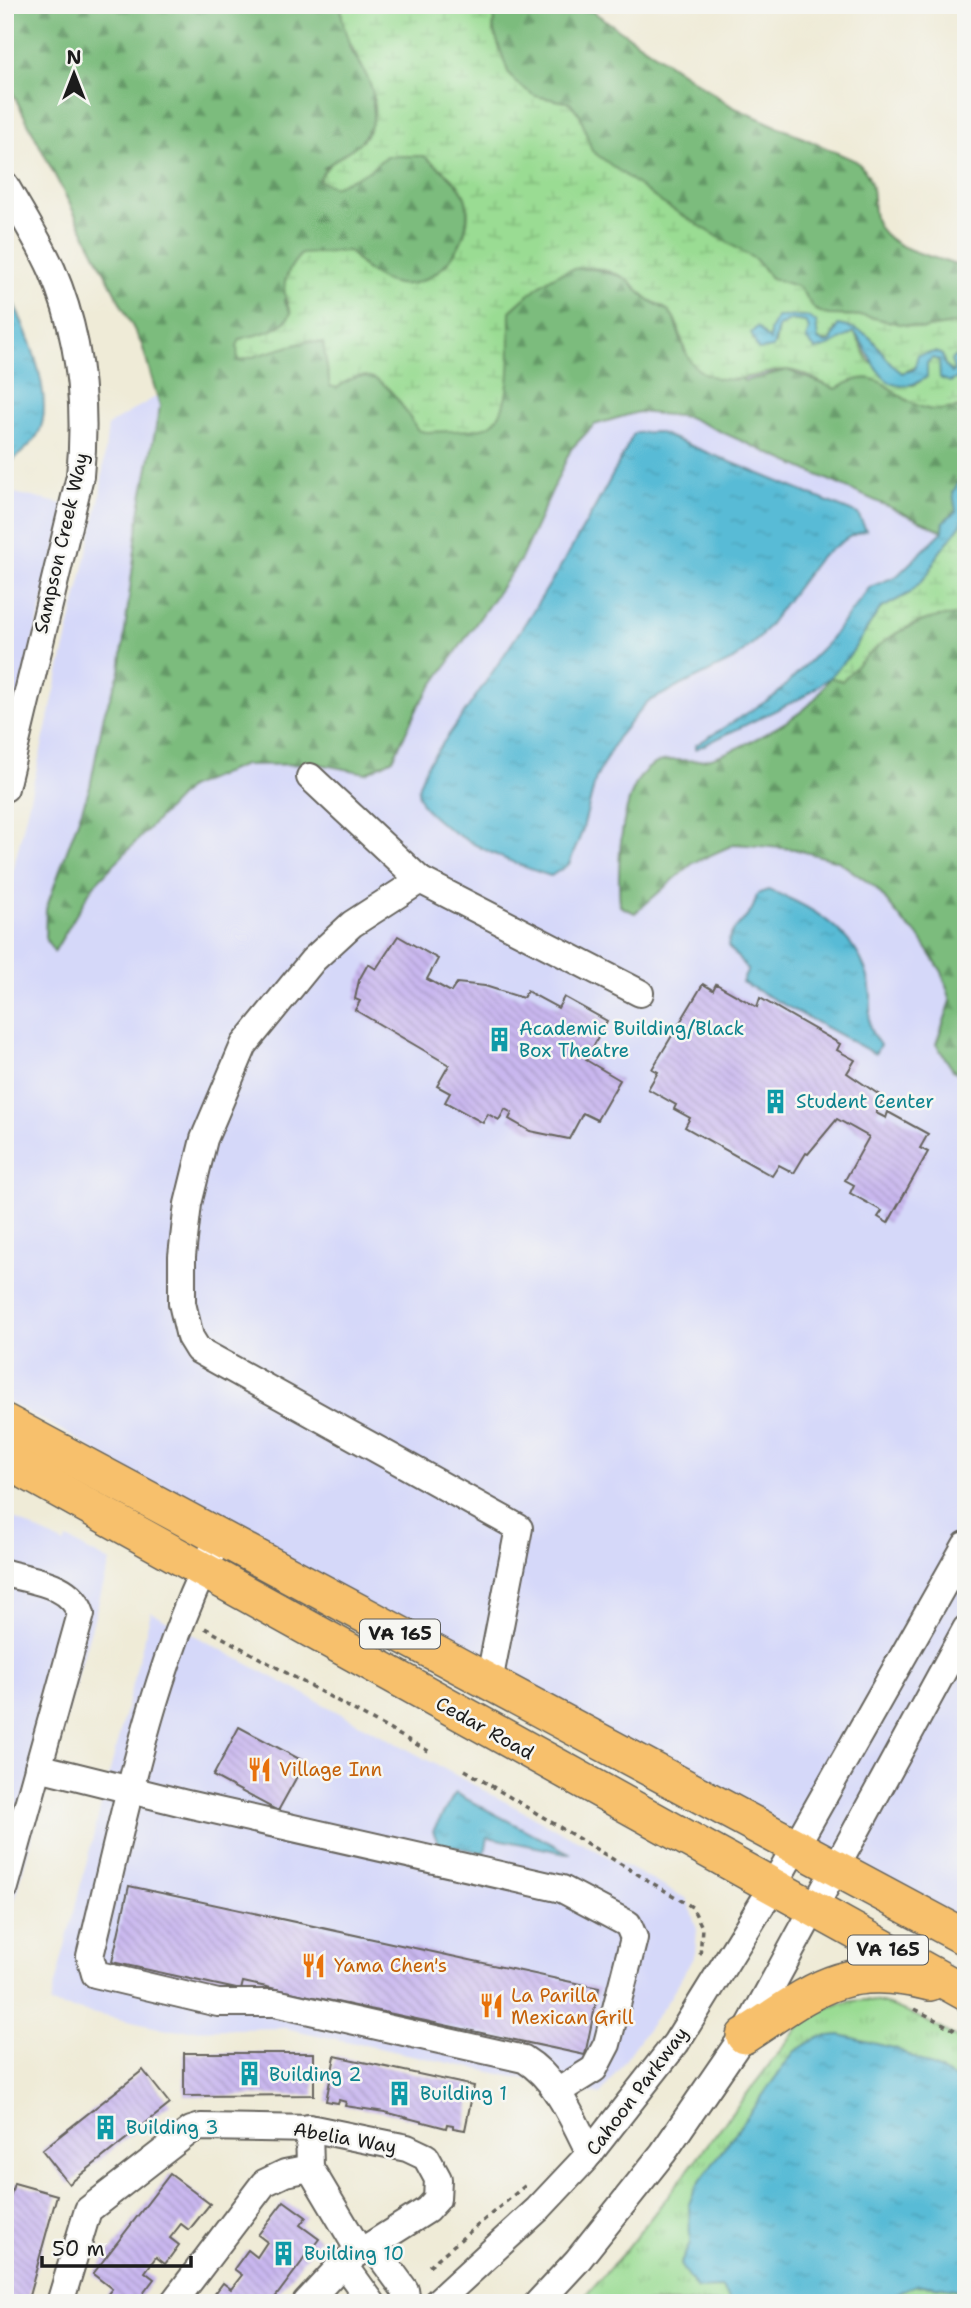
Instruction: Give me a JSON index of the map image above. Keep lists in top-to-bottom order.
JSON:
{
  "streets": {
    "main road": ["VA 165", "Cedar Road"],
    "street": ["Sampson Creek Way", "Cahoon Parkway", "Abelia Way"]
  },
  "crossings": [
    ["VA 165", "Cahoon Parkway"],
    ["Cedar Road", "Cahoon Parkway"]
  ],
  "places": {
    "building": [
      "Academic Building/Black Box Theatre",
      "Student Center",
      "Building 2",
      "Building 1",
      "Building 3",
      "Building 10"
    ],
    "restaurant": ["Village Inn", "Yama Chen's", "La Parilla Mexican Grill"]
  },
  "scale_bar": "50 m",
  "north": "top"
}
